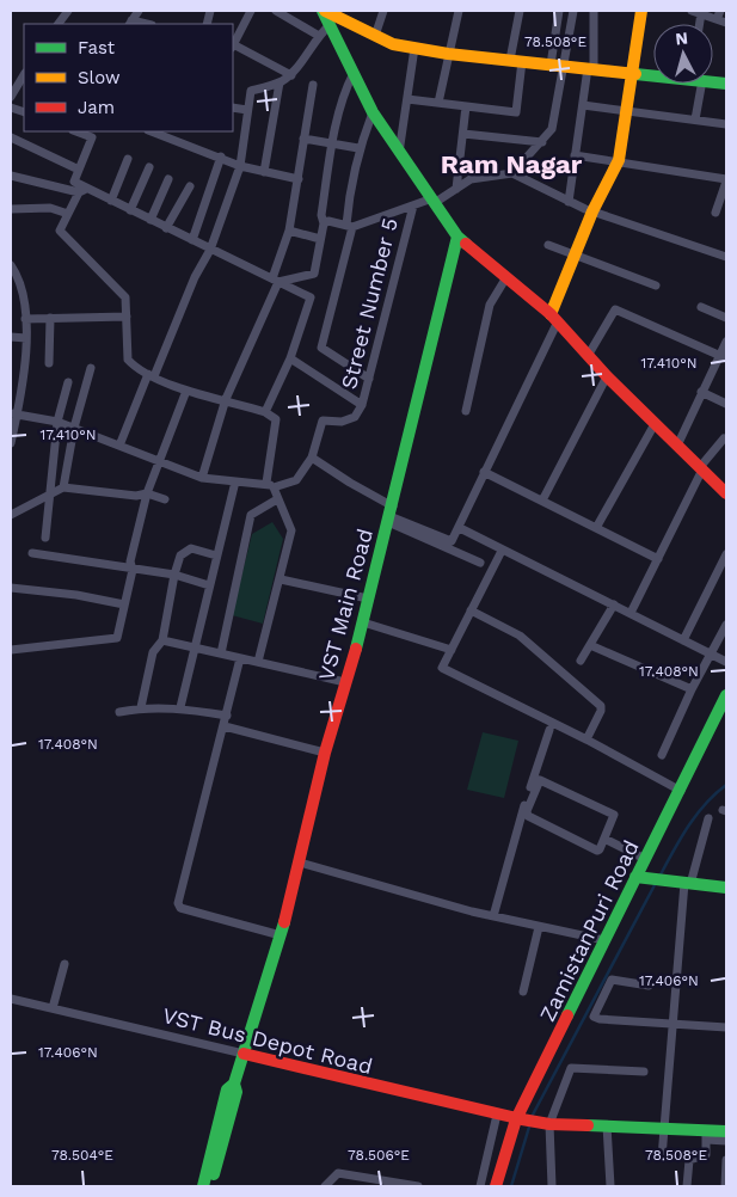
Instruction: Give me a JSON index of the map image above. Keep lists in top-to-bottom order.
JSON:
{
  "streets": {
    "street": [
      "Street Number 5",
      "VST Main Road",
      "ZamistanPuri Road",
      "VST Bus Depot Road"
    ]
  },
  "crossings": [
    ["VST Main Road", "VST Bus Depot Road"],
    ["ZamistanPuri Road", "VST Bus Depot Road"]
  ],
  "districts": ["Ram Nagar"],
  "legend": ["Fast", "Slow", "Jam"],
  "north": "top",
  "coordinates": [
    "78.508°E",
    "17.410°N",
    "17.408°N",
    "17.406°N",
    "78.504°E",
    "78.506°E"
  ]
}
